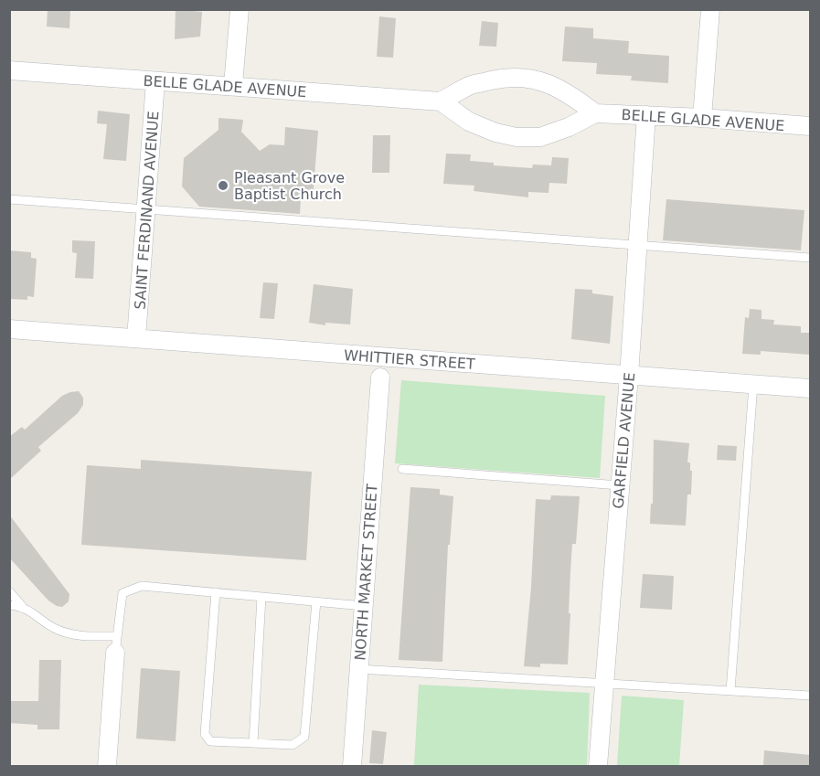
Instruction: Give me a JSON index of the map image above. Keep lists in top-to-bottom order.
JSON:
{
  "streets": {
    "street": [
      "BELLE GLADE AVENUE",
      "SAINT FERDINAND AVENUE",
      "WHITTIER STREET",
      "GARFIELD AVENUE",
      "NORTH MARKET STREET"
    ]
  },
  "crossings": [
    ["BELLE GLADE AVENUE", "SAINT FERDINAND AVENUE"],
    ["BELLE GLADE AVENUE", "GARFIELD AVENUE"],
    ["SAINT FERDINAND AVENUE", "WHITTIER STREET"],
    ["WHITTIER STREET", "GARFIELD AVENUE"]
  ],
  "places": ["Pleasant Grove Baptist Church"]
}
